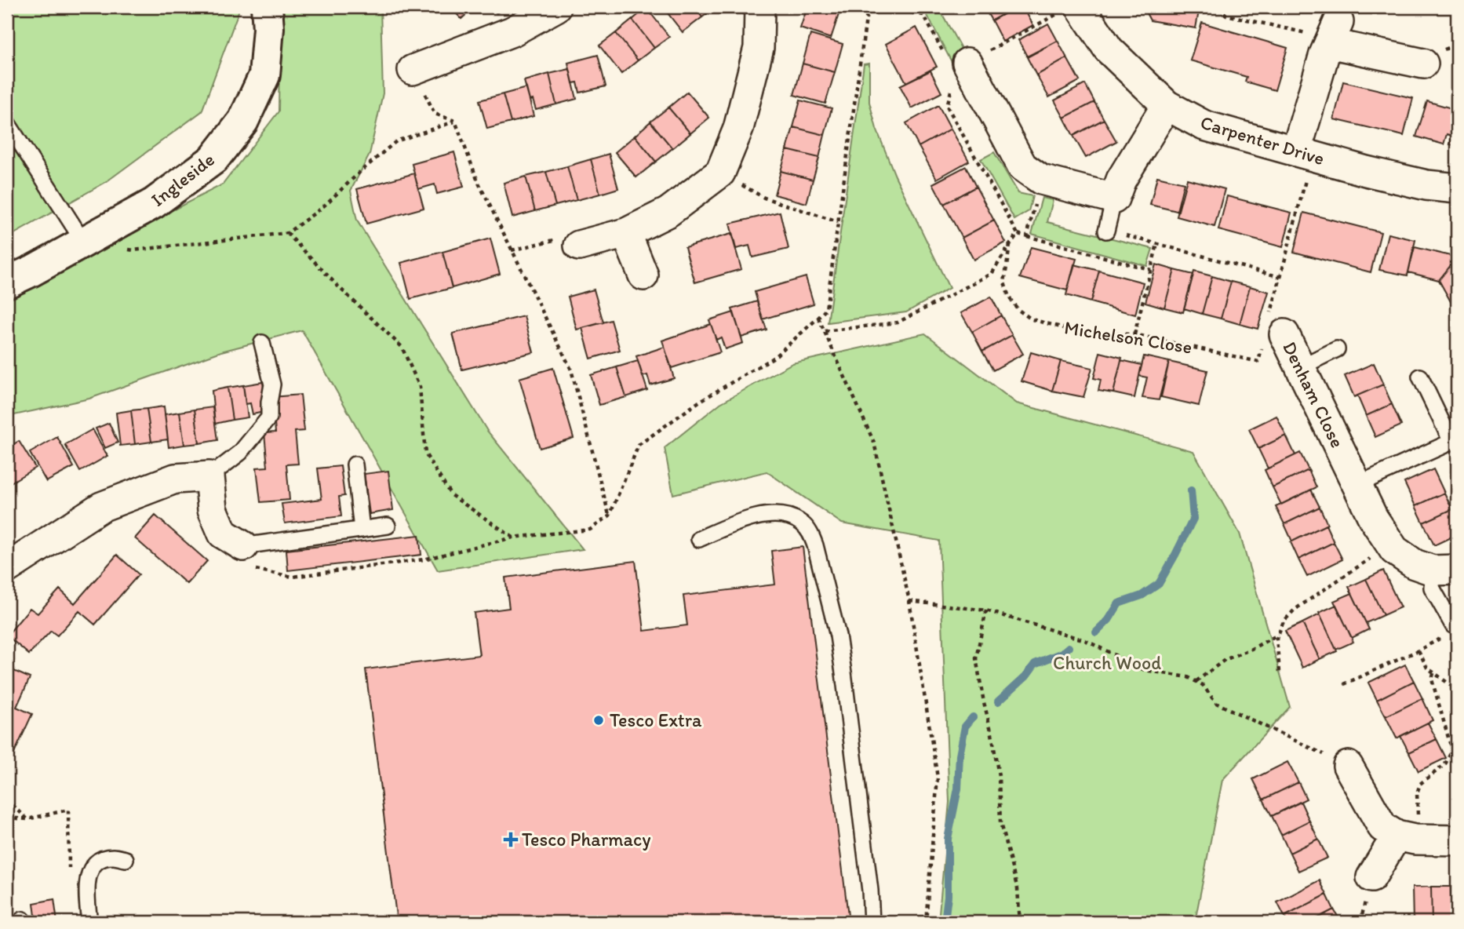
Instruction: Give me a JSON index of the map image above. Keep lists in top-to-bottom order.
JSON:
{
  "streets": {
    "street": ["Carpenter Drive", "Ingleside", "Denham Close"],
    "path": ["Michelson Close"]
  },
  "crossings": [
    ["Carpenter Drive", "Denham Close"],
    ["Michelson Close", "Denham Close"]
  ],
  "parks": ["Church Wood"],
  "places": {
    "other": ["Tesco Extra"],
    "health": ["Tesco Pharmacy"]
  }
}
